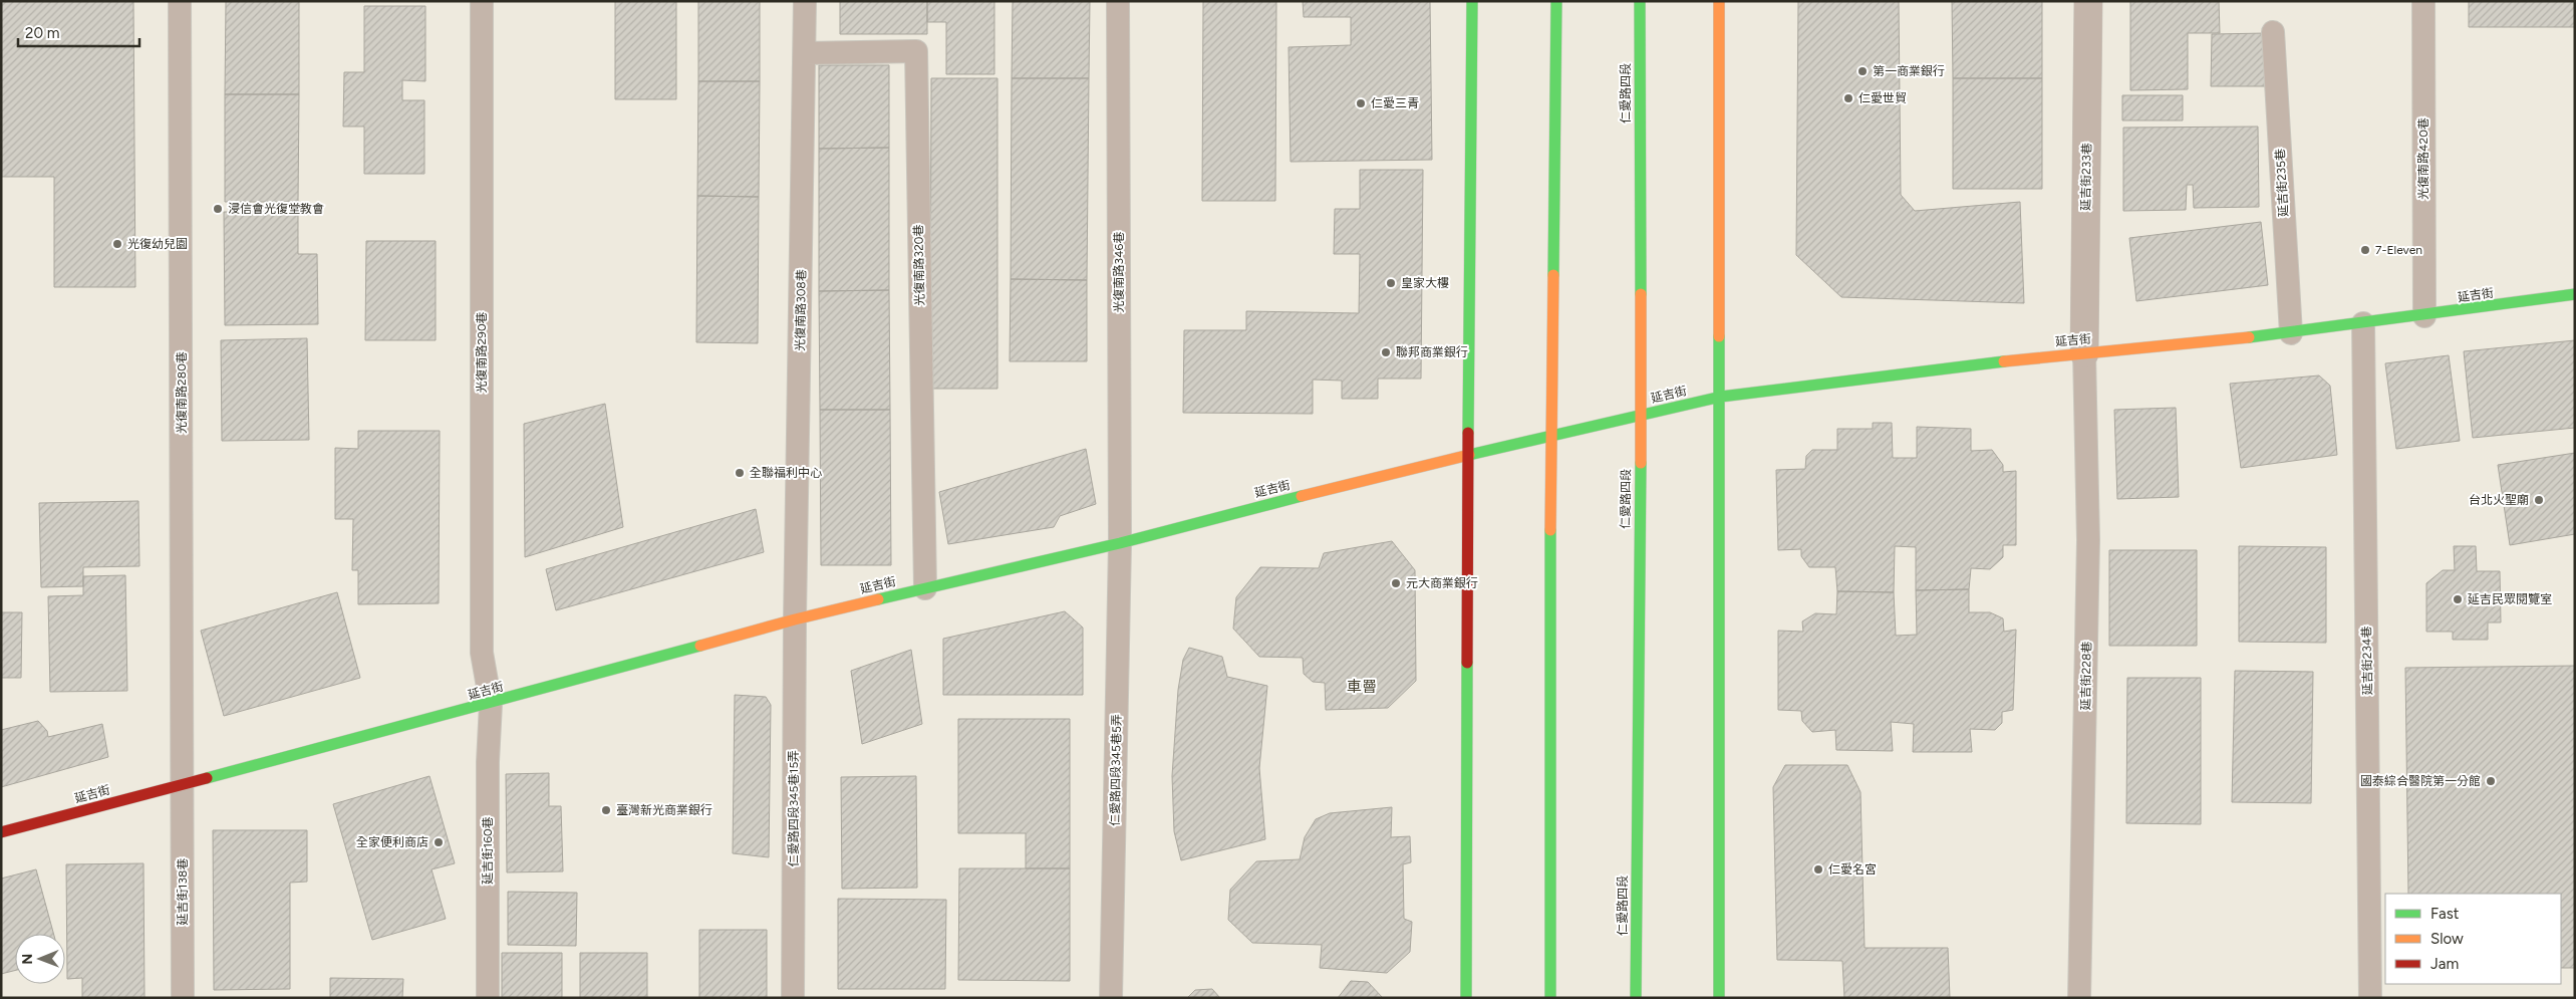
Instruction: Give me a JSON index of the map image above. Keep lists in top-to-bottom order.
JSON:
{
  "streets": {
    "main road": ["仁愛路四段", "延吉街"],
    "street": ["延吉街233巷"],
    "lane": [
      "光復南路420巷",
      "延吉街235巷",
      "光復南路320巷",
      "光復南路346巷",
      "光復南路308巷",
      "光復南路290巷",
      "光復南路280巷",
      "延吉街234巷",
      "延吉街228巷",
      "仁愛路四段345巷5弄",
      "仁愛路四段345巷15弄",
      "延吉街160巷",
      "延吉街138巷"
    ]
  },
  "crossings": [
    ["仁愛路四段", "延吉街"],
    ["光復南路420巷", "延吉街"],
    ["延吉街233巷", "延吉街"],
    ["延吉街233巷", "延吉街228巷"],
    ["延吉街235巷", "延吉街"],
    ["光復南路320巷", "延吉街"],
    ["光復南路320巷", "光復南路308巷"],
    ["光復南路346巷", "延吉街"],
    ["光復南路346巷", "仁愛路四段345巷5弄"],
    ["延吉街", "光復南路308巷"],
    ["延吉街", "光復南路290巷"],
    ["延吉街", "光復南路280巷"],
    ["延吉街", "延吉街234巷"],
    ["延吉街", "延吉街228巷"],
    ["延吉街", "仁愛路四段345巷5弄"],
    ["延吉街", "仁愛路四段345巷15弄"],
    ["延吉街", "延吉街160巷"],
    ["延吉街", "延吉街138巷"],
    ["光復南路308巷", "仁愛路四段345巷15弄"],
    ["光復南路290巷", "延吉街160巷"],
    ["光復南路280巷", "延吉街138巷"]
  ],
  "districts": ["車罾"],
  "places": [
    "第一商業銀行",
    "仁愛世貿",
    "仁愛三青",
    "浸信會光復堂教會",
    "光復幼兒園",
    "7-Eleven",
    "皇家大樓",
    "聯邦商業銀行",
    "全聯福利中心",
    "台北火聖廟",
    "元大商業銀行",
    "延吉民眾閱覽室",
    "國泰綜合醫院第一分館",
    "臺灣新光商業銀行",
    "全家便利商店",
    "仁愛名宮"
  ],
  "legend": ["Fast", "Slow", "Jam"],
  "scale_bar": "20 m",
  "north": "left"
}
